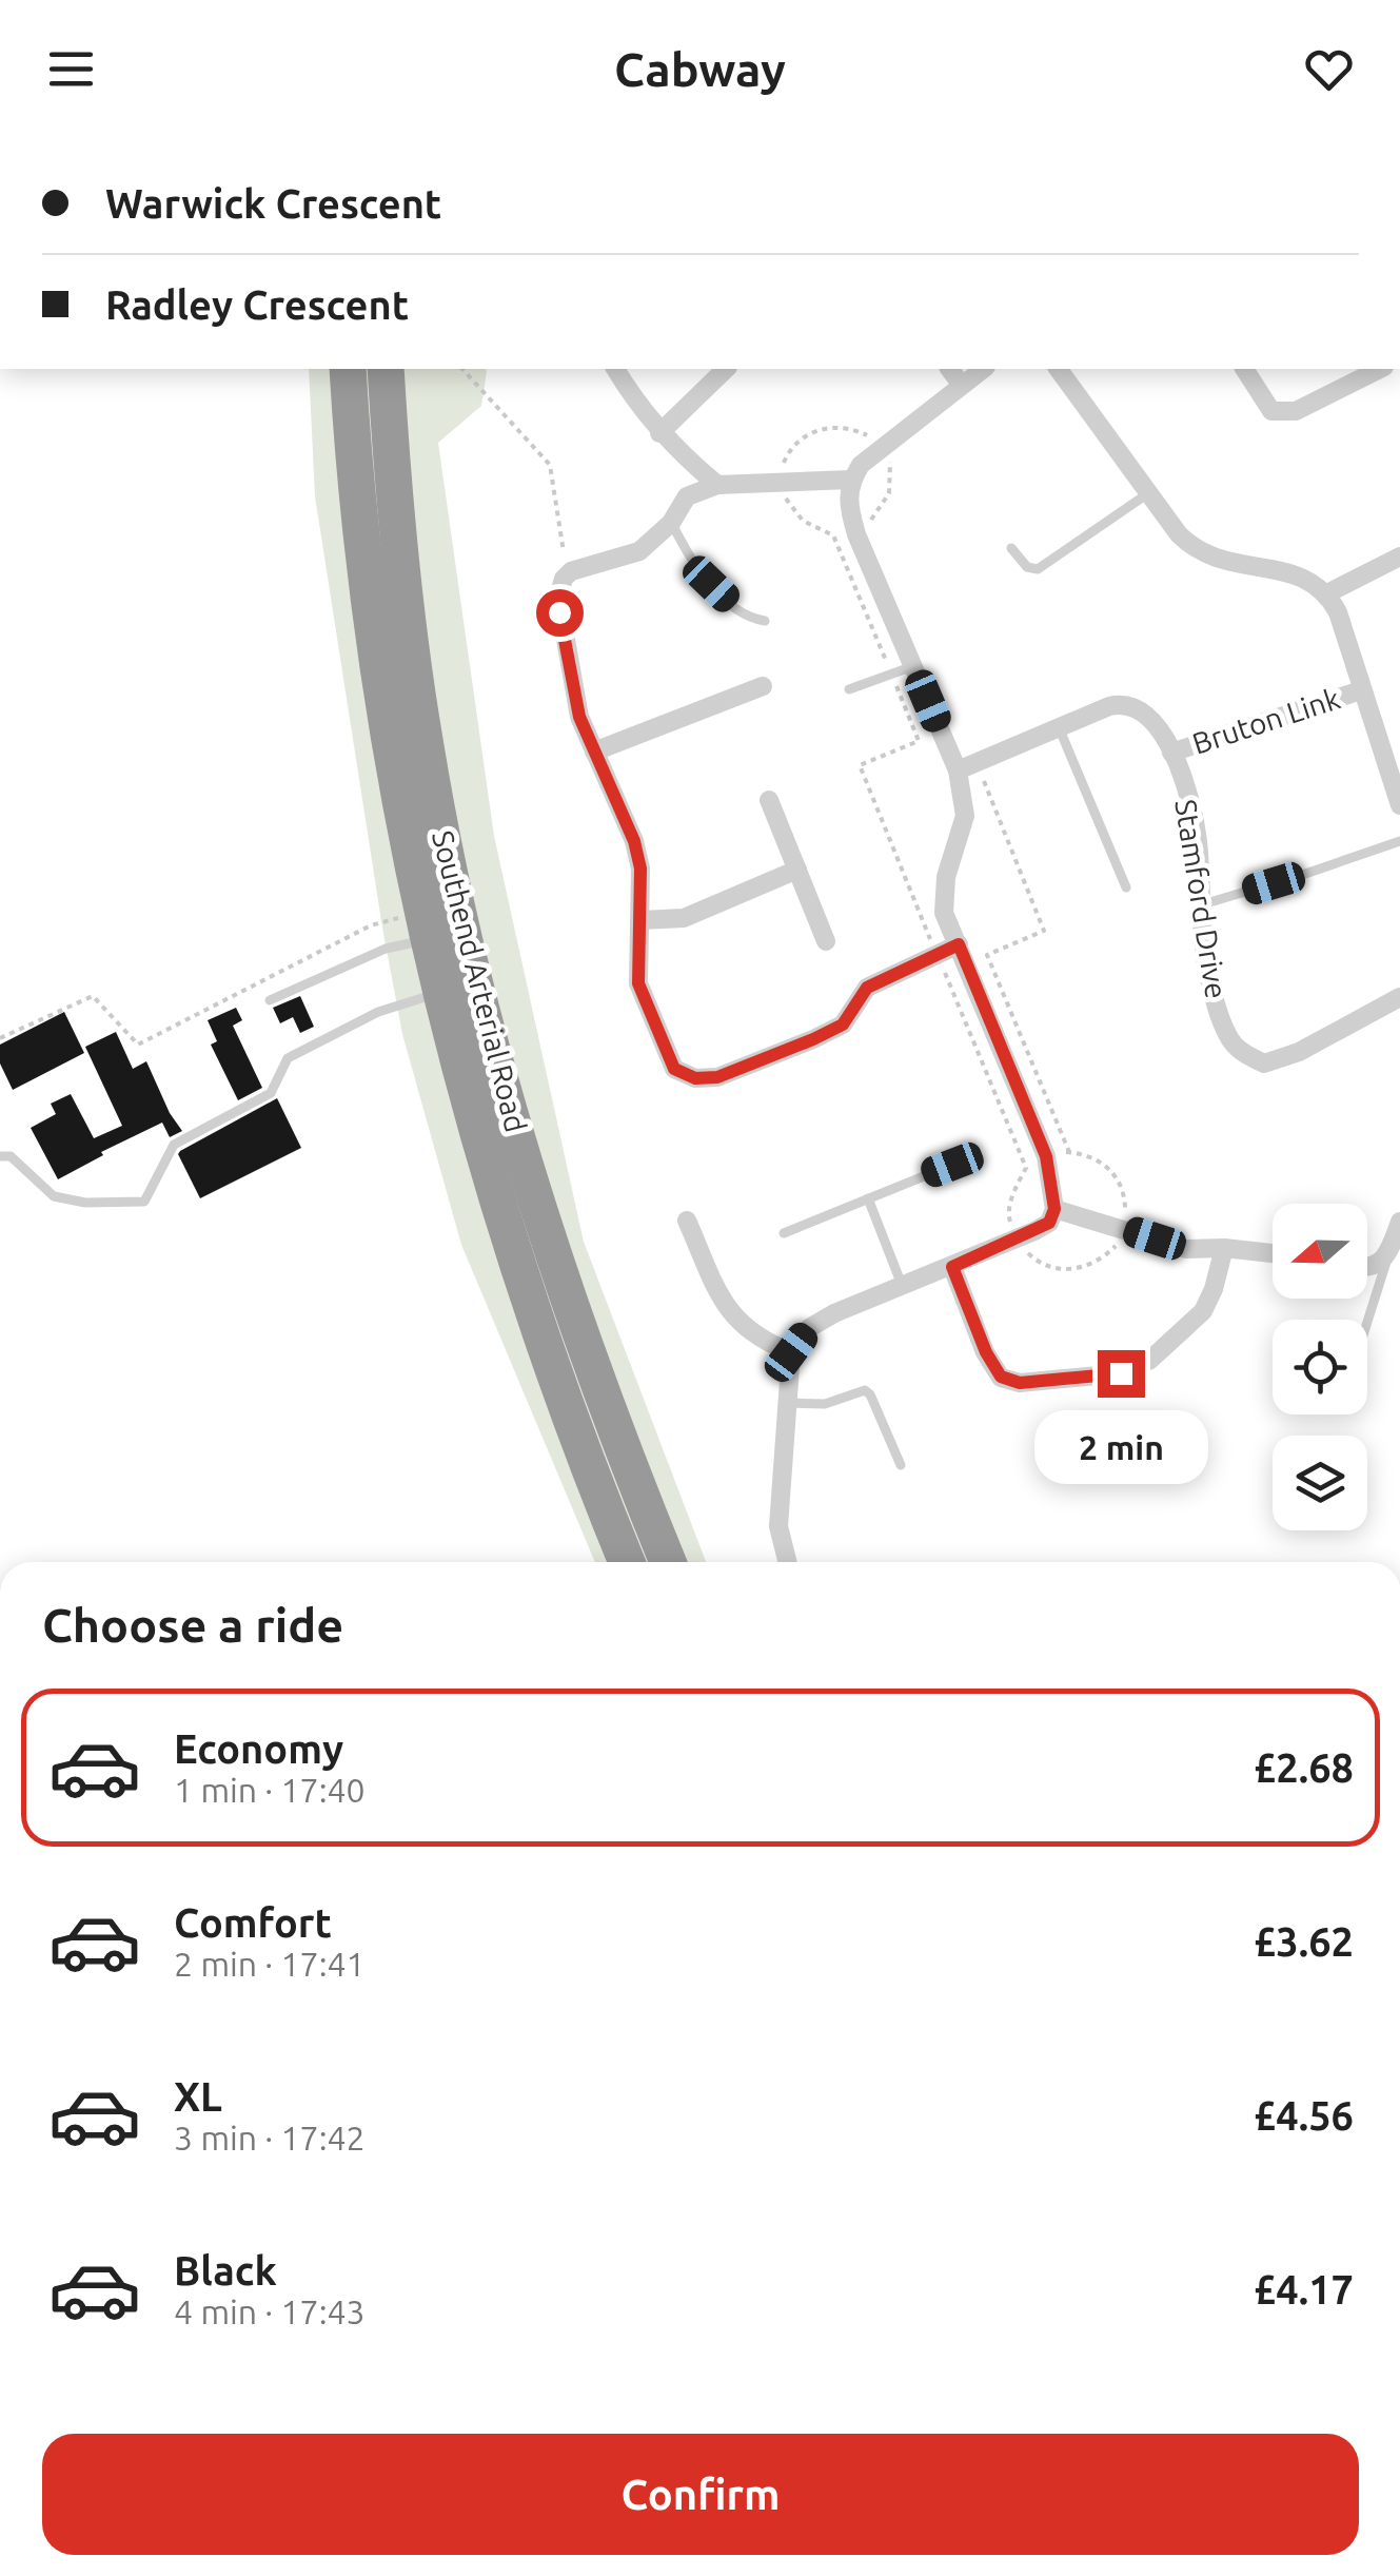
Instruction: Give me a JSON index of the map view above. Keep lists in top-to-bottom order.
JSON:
{
  "streets": {
    "highway": ["Southend Arterial Road"],
    "street": ["Bruton Link", "Stamford Drive"]
  },
  "crossings": [
    ["Bruton Link", "Stamford Drive"]
  ],
  "north": "left",
  "page": {
    "header": "Cabway",
    "banner": ["Warwick Crescent", "Radley Crescent"],
    "bubble": "2 min",
    "heading": "Choose a ride",
    "list": [
      {
        "name": "Economy",
        "note": "1 min · 17:40",
        "value": "£2.68"
      },
      {
        "name": "Comfort",
        "note": "2 min · 17:41",
        "value": "£3.62"
      },
      {
        "name": "XL",
        "note": "3 min · 17:42",
        "value": "£4.56"
      },
      {
        "name": "Black",
        "note": "4 min · 17:43",
        "value": "£4.17"
      }
    ],
    "buttons": "Confirm"
  }
}
